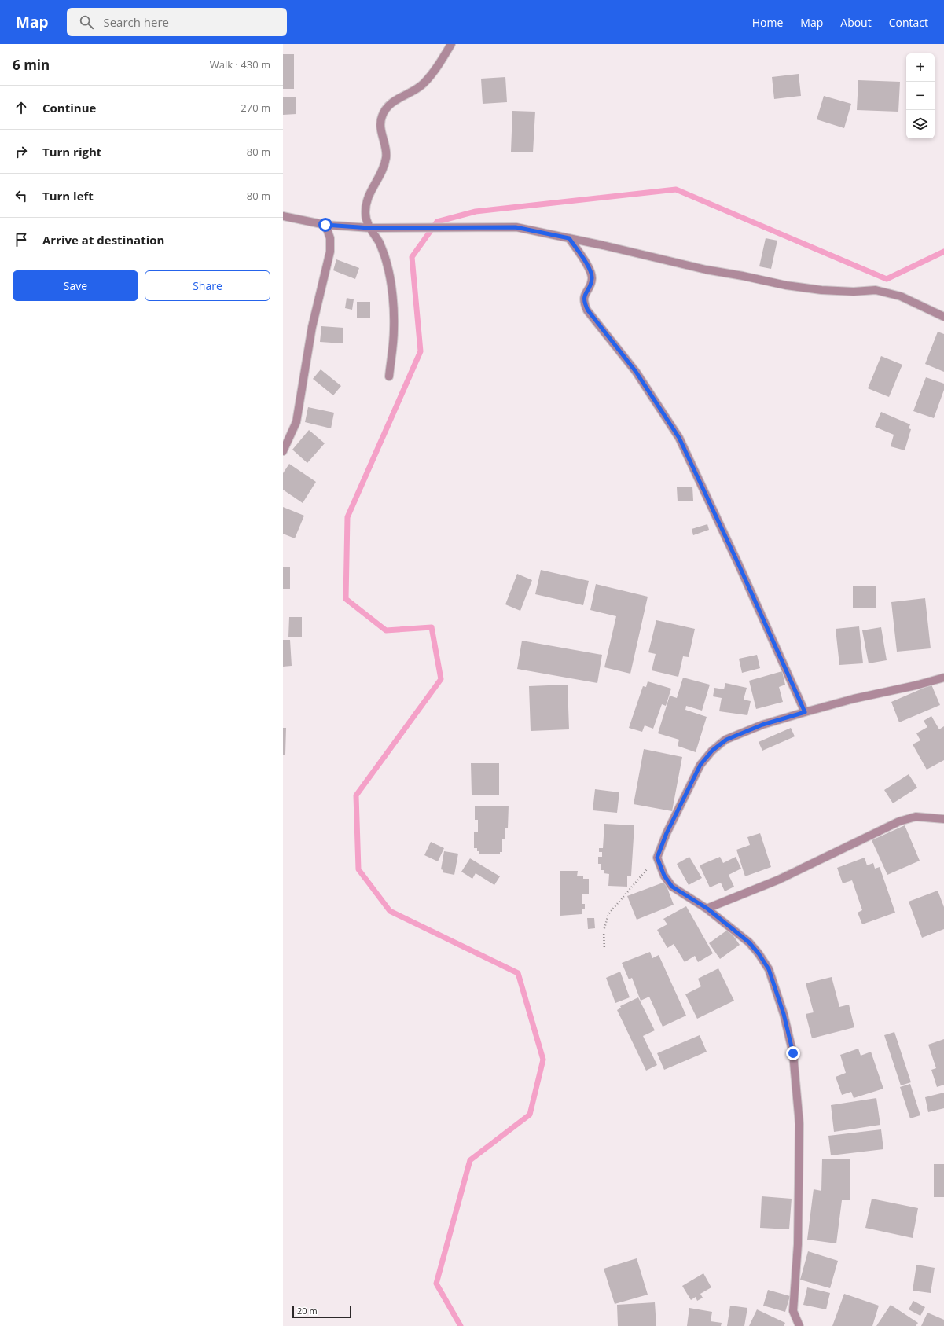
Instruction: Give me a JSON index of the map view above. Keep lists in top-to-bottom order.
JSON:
{
  "scale_bar": "20 m",
  "page": {
    "header": "Map",
    "search": "Search here",
    "nav": [
      "Home",
      "Map",
      "About",
      "Contact"
    ],
    "heading": ["6 min", "Walk · 430 m"],
    "map_buttons": ["+", "−"],
    "list": [
      ["Continue", "270 m"],
      ["Turn right", "80 m"],
      ["Turn left", "80 m"],
      "Arrive at destination"
    ],
    "buttons": ["Save", "Share"],
    "scale": "20 m"
  }
}
